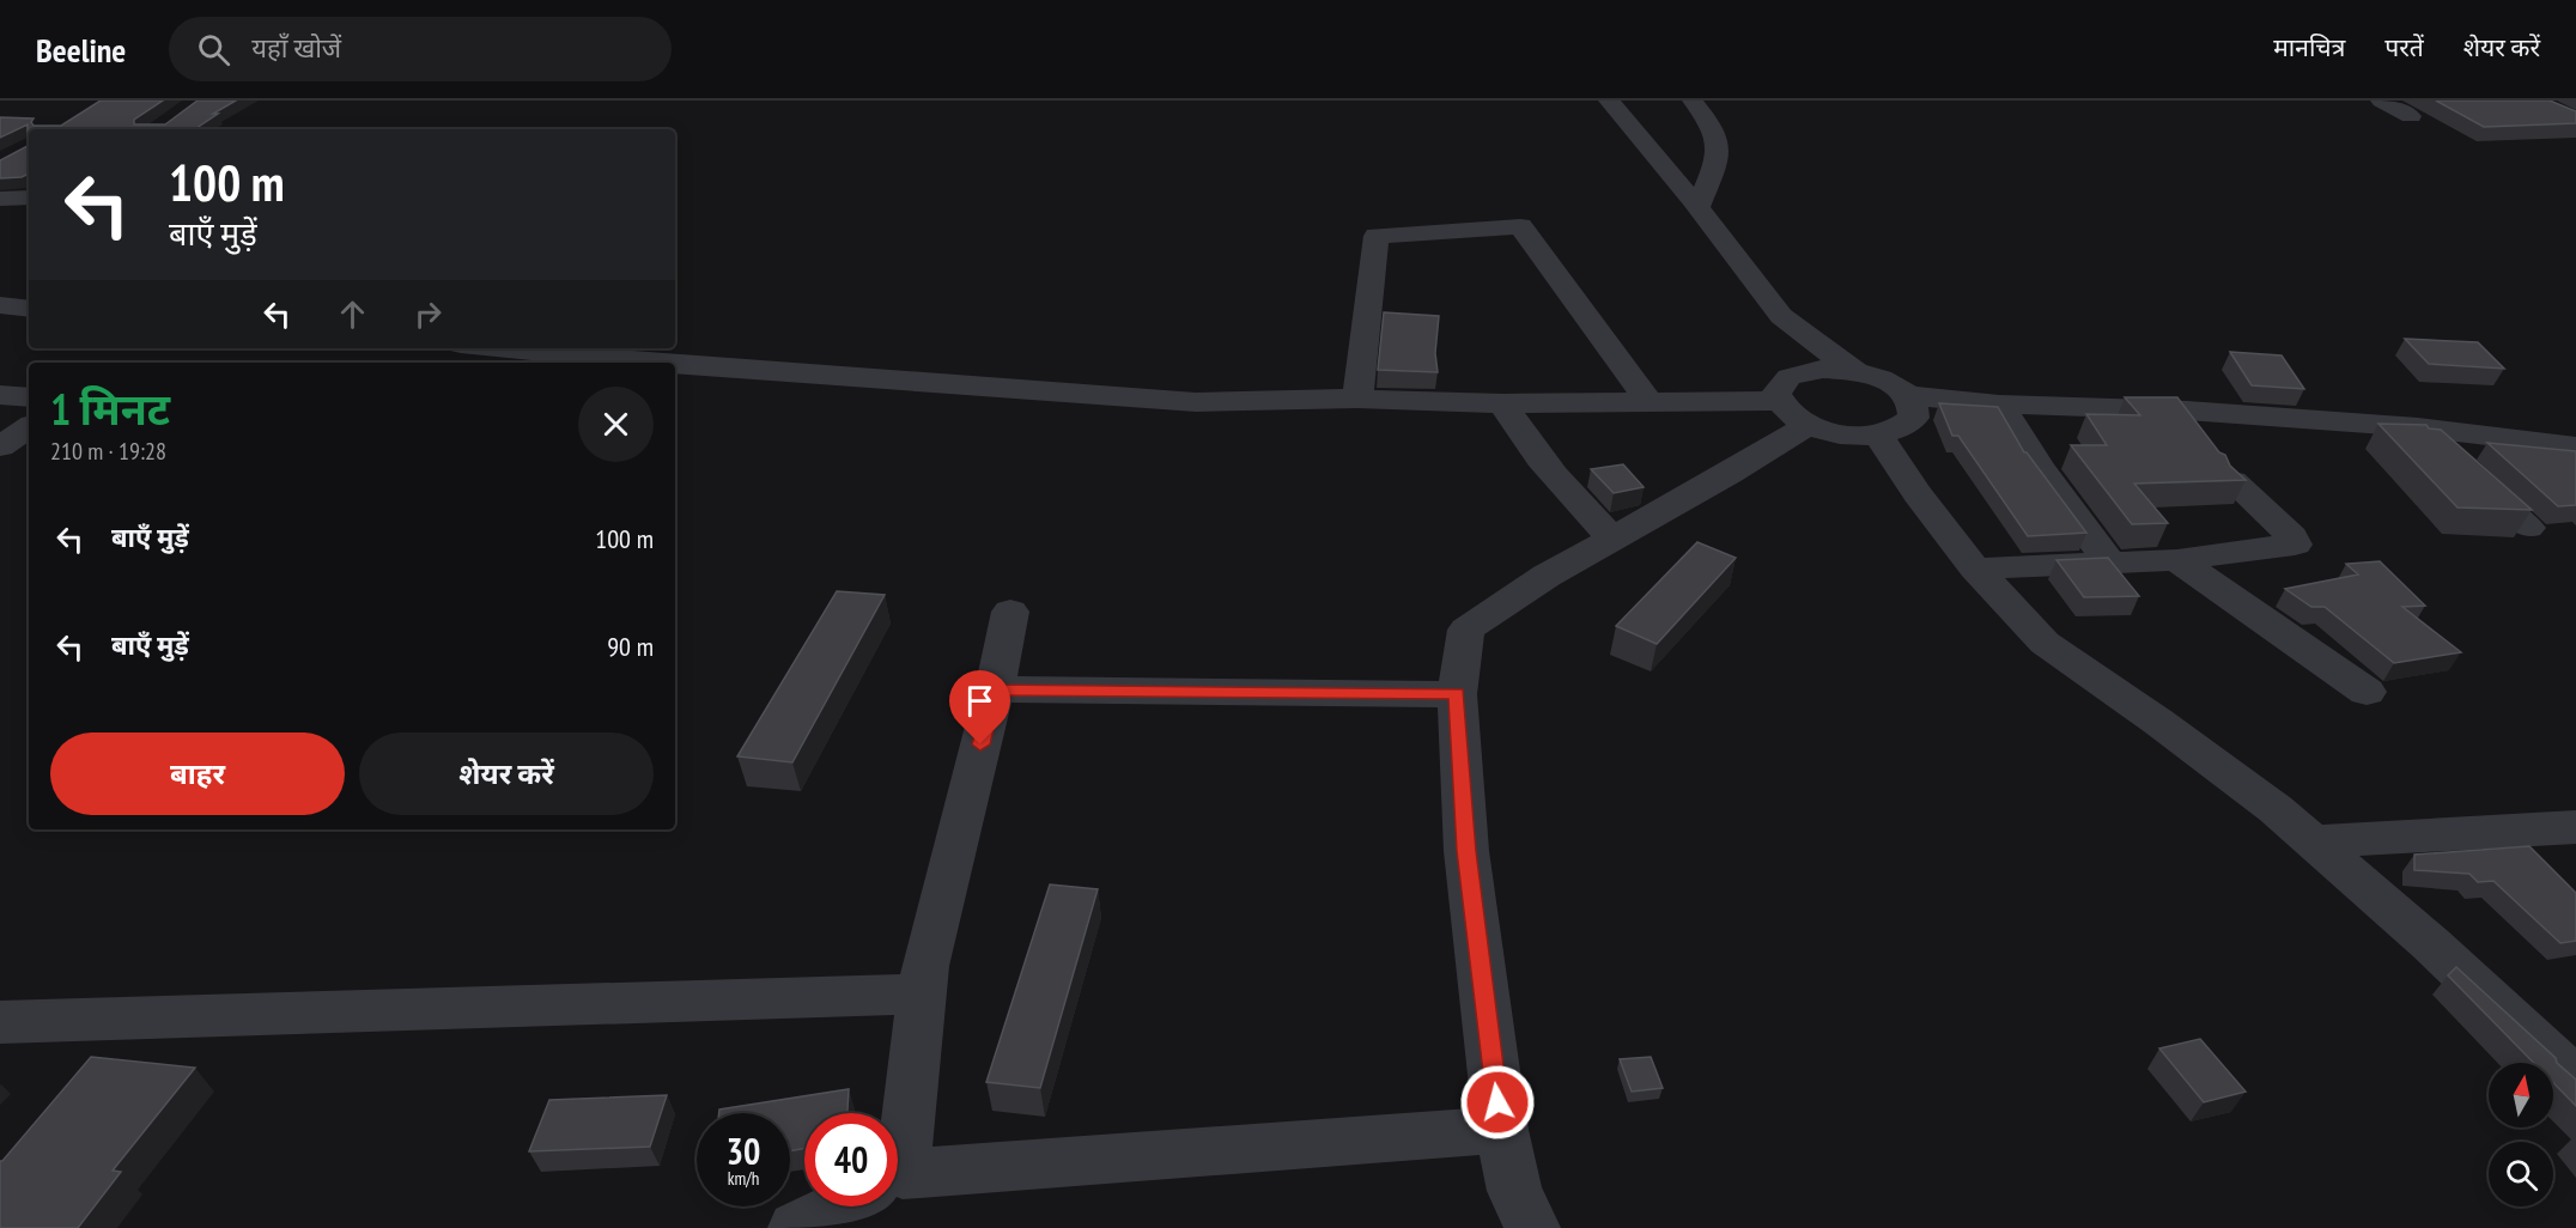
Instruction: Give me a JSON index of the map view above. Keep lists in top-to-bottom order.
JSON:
{
  "north": "top",
  "page": {
    "header": "Beeline",
    "search": "यहाँ खोजें",
    "nav": ["मानचित्र", "परतें", "शेयर करें"],
    "turn": ["100 m", "बाएँ मुड़ें"],
    "heading": ["1 मिनट", "210 m · 19:28"],
    "list": [
      {
        "name": "बाएँ मुड़ें",
        "value": "100 m"
      },
      {
        "name": "बाएँ मुड़ें",
        "value": "90 m"
      }
    ],
    "buttons": ["बाहर", "शेयर करें"],
    "speed": "30 km/h",
    "limit": "40"
  }
}
